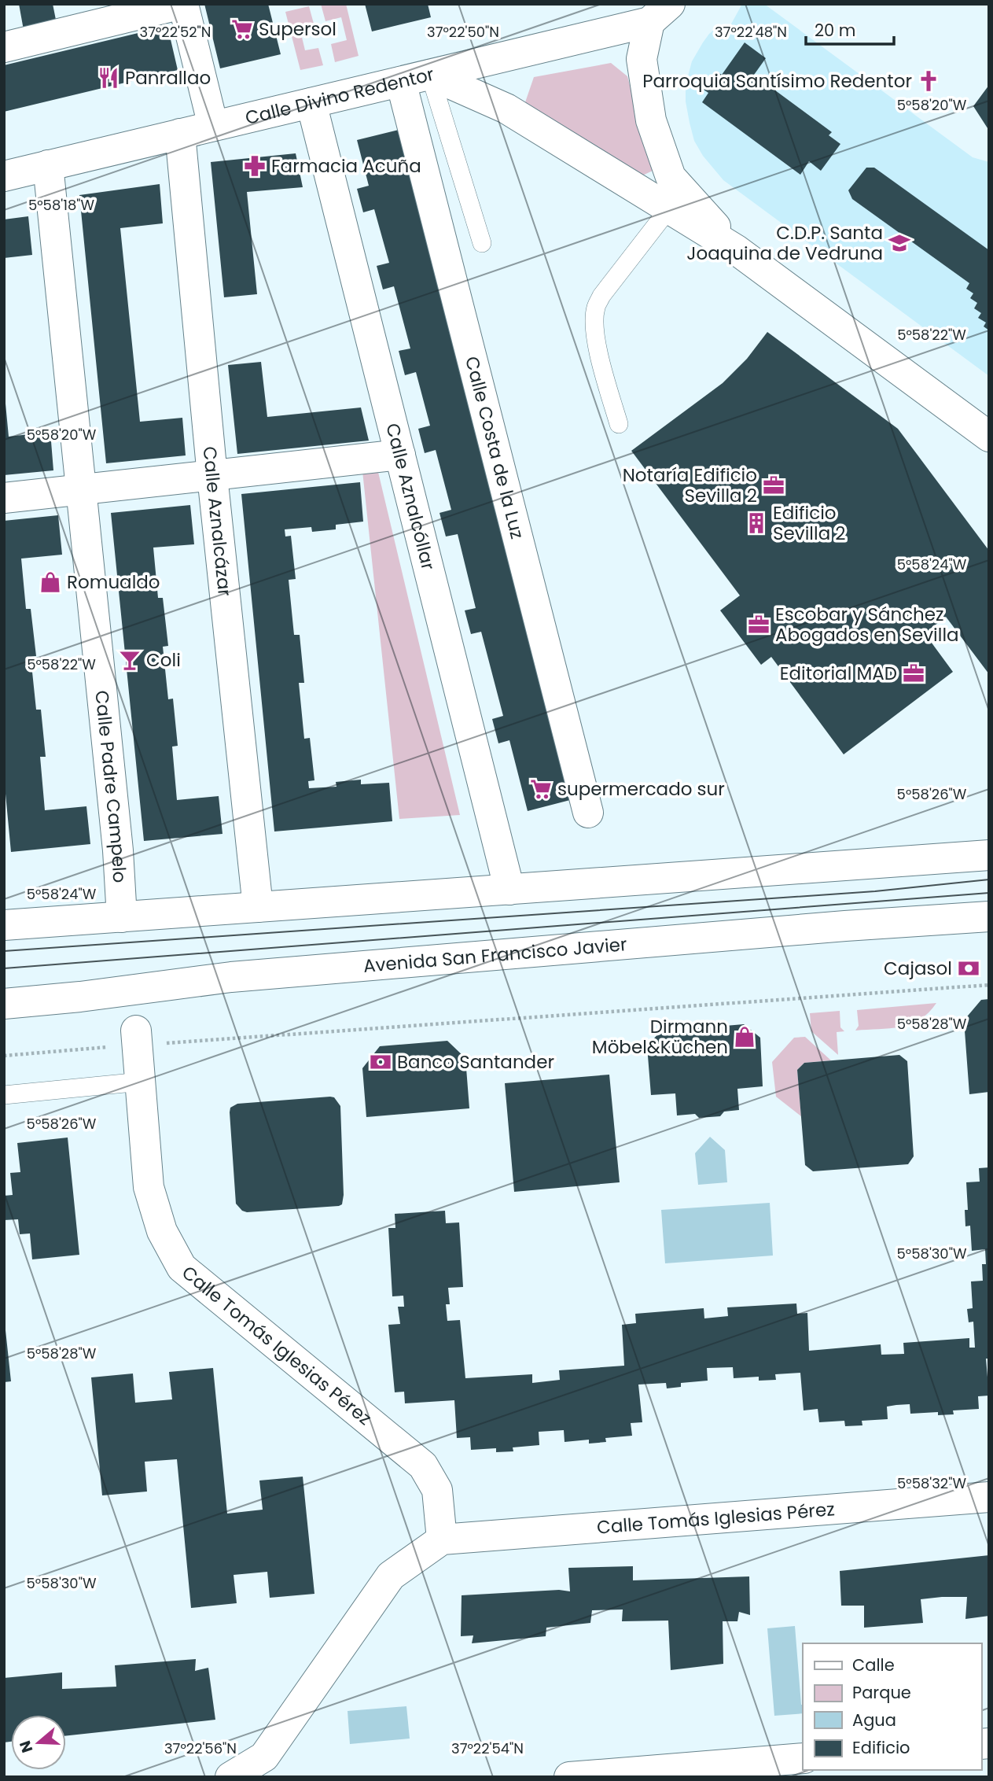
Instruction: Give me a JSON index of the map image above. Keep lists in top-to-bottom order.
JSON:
{
  "streets": {
    "street": [
      "Calle Divino Redentor",
      "Calle Costa de la Luz",
      "Calle Aznalcóllar",
      "Calle Aznalcázar",
      "Calle Padre Campelo",
      "Avenida San Francisco Javier",
      "Calle Tomás Iglesias Pérez"
    ]
  },
  "crossings": [
    ["Calle Divino Redentor", "Calle Costa de la Luz"],
    ["Calle Divino Redentor", "Calle Aznalcóllar"],
    ["Calle Divino Redentor", "Calle Aznalcázar"],
    ["Calle Divino Redentor", "Calle Padre Campelo"]
  ],
  "places": {
    "supermarket": ["Supersol", "supermercado sur"],
    "restaurant": ["Panrallao"],
    "church": ["Parroquia Santísimo Redentor"],
    "pharmacy": ["Farmacia Acuña"],
    "school or university": ["C.D.P. Santa Joaquina de Vedruna"],
    "office": ["Notaría Edificio Sevilla 2", "Escobar y Sánchez Abogados en Sevilla", "Editorial MAD"],
    "building": ["Edificio Sevilla 2"],
    "shop": ["Romualdo", "Dirmann Möbel&Küchen"],
    "bar": ["Coli"],
    "bank": ["Cajasol", "Banco Santander"]
  },
  "legend": [
    "Calle",
    "Parque",
    "Agua",
    "Edificio"
  ],
  "scale_bar": "20 m",
  "north": "left",
  "coordinates": [
    "37°22'52\"N",
    "37°22'50\"N",
    "37°22'48\"N",
    "5°58'20\"W",
    "5°58'18\"W",
    "5°58'22\"W",
    "5°58'24\"W",
    "5°58'26\"W",
    "5°58'28\"W",
    "5°58'30\"W",
    "5°58'32\"W",
    "37°22'56\"N",
    "37°22'54\"N"
  ]
}
